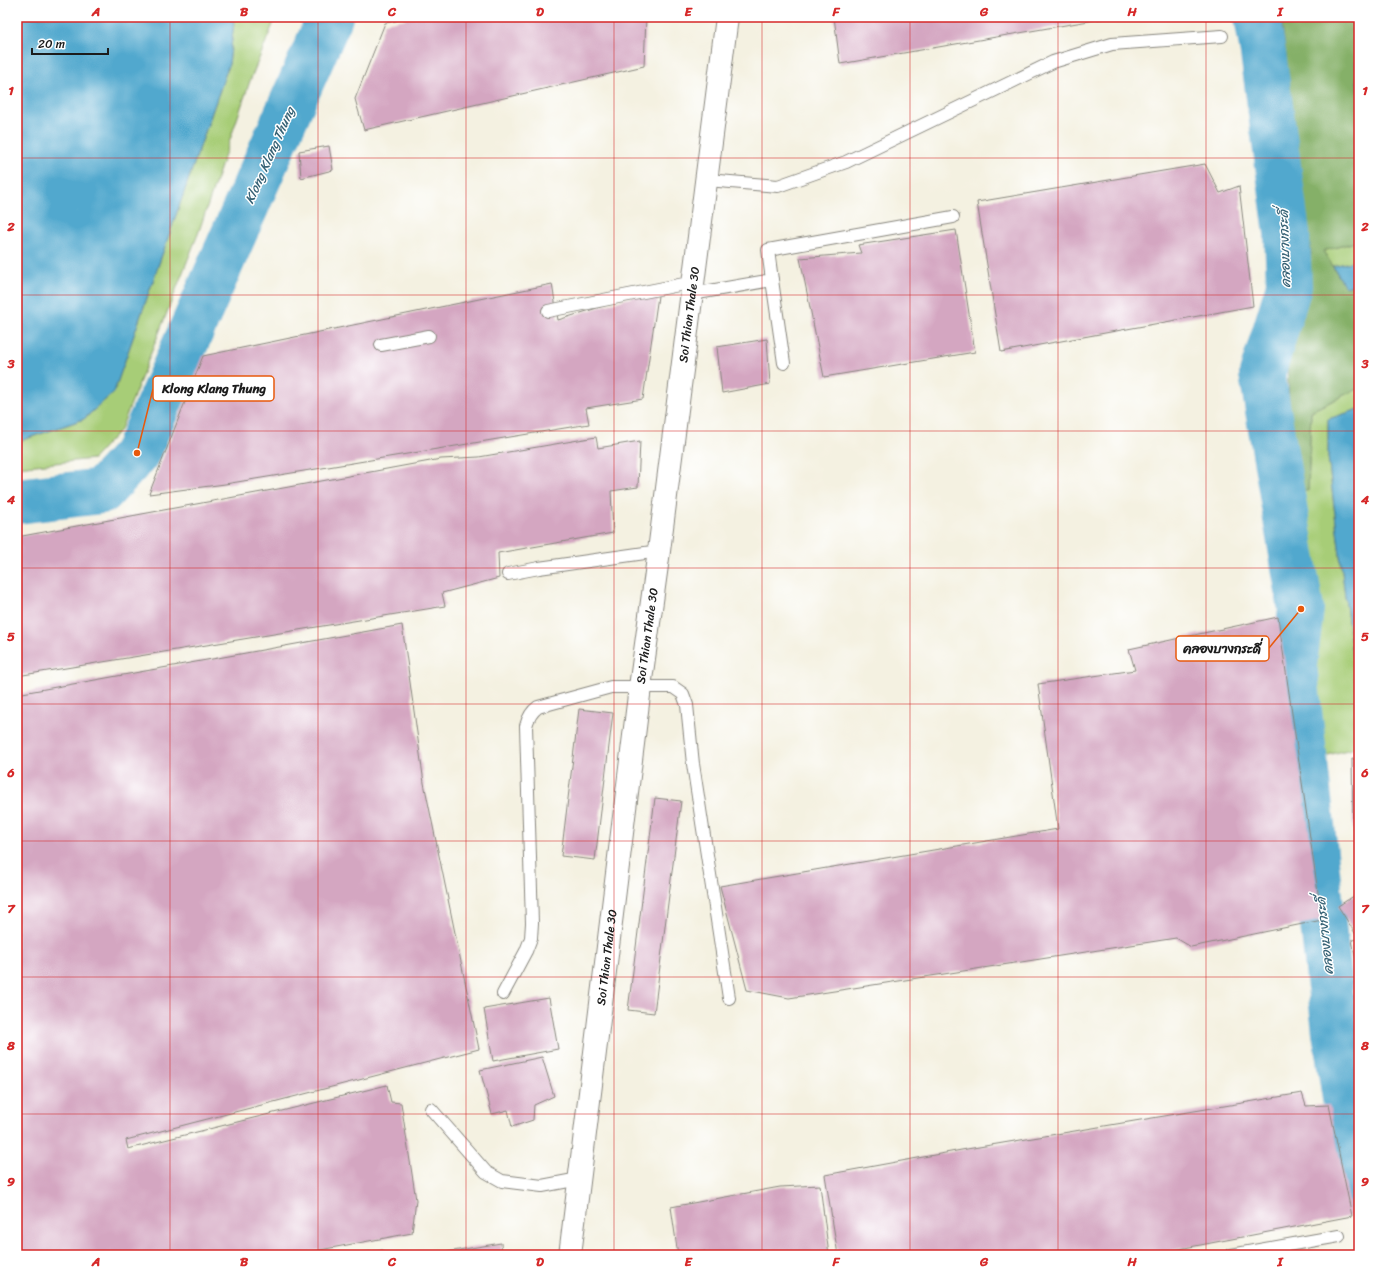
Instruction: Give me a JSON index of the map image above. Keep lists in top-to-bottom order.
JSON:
{
  "streets": {
    "street": ["Soi Thian Thale 30"]
  },
  "water": ["Klong Klang Thung", "คลองบางกระดี่"],
  "places": ["Klong Klang Thung", "คลองบางกระดี่"],
  "scale_bar": "20 m",
  "grid": {
    "columns": [
      "A",
      "B",
      "C",
      "D",
      "E",
      "F",
      "G",
      "H",
      "I"
    ],
    "rows": [
      "1",
      "2",
      "3",
      "4",
      "5",
      "6",
      "7",
      "8",
      "9"
    ]
  }
}
